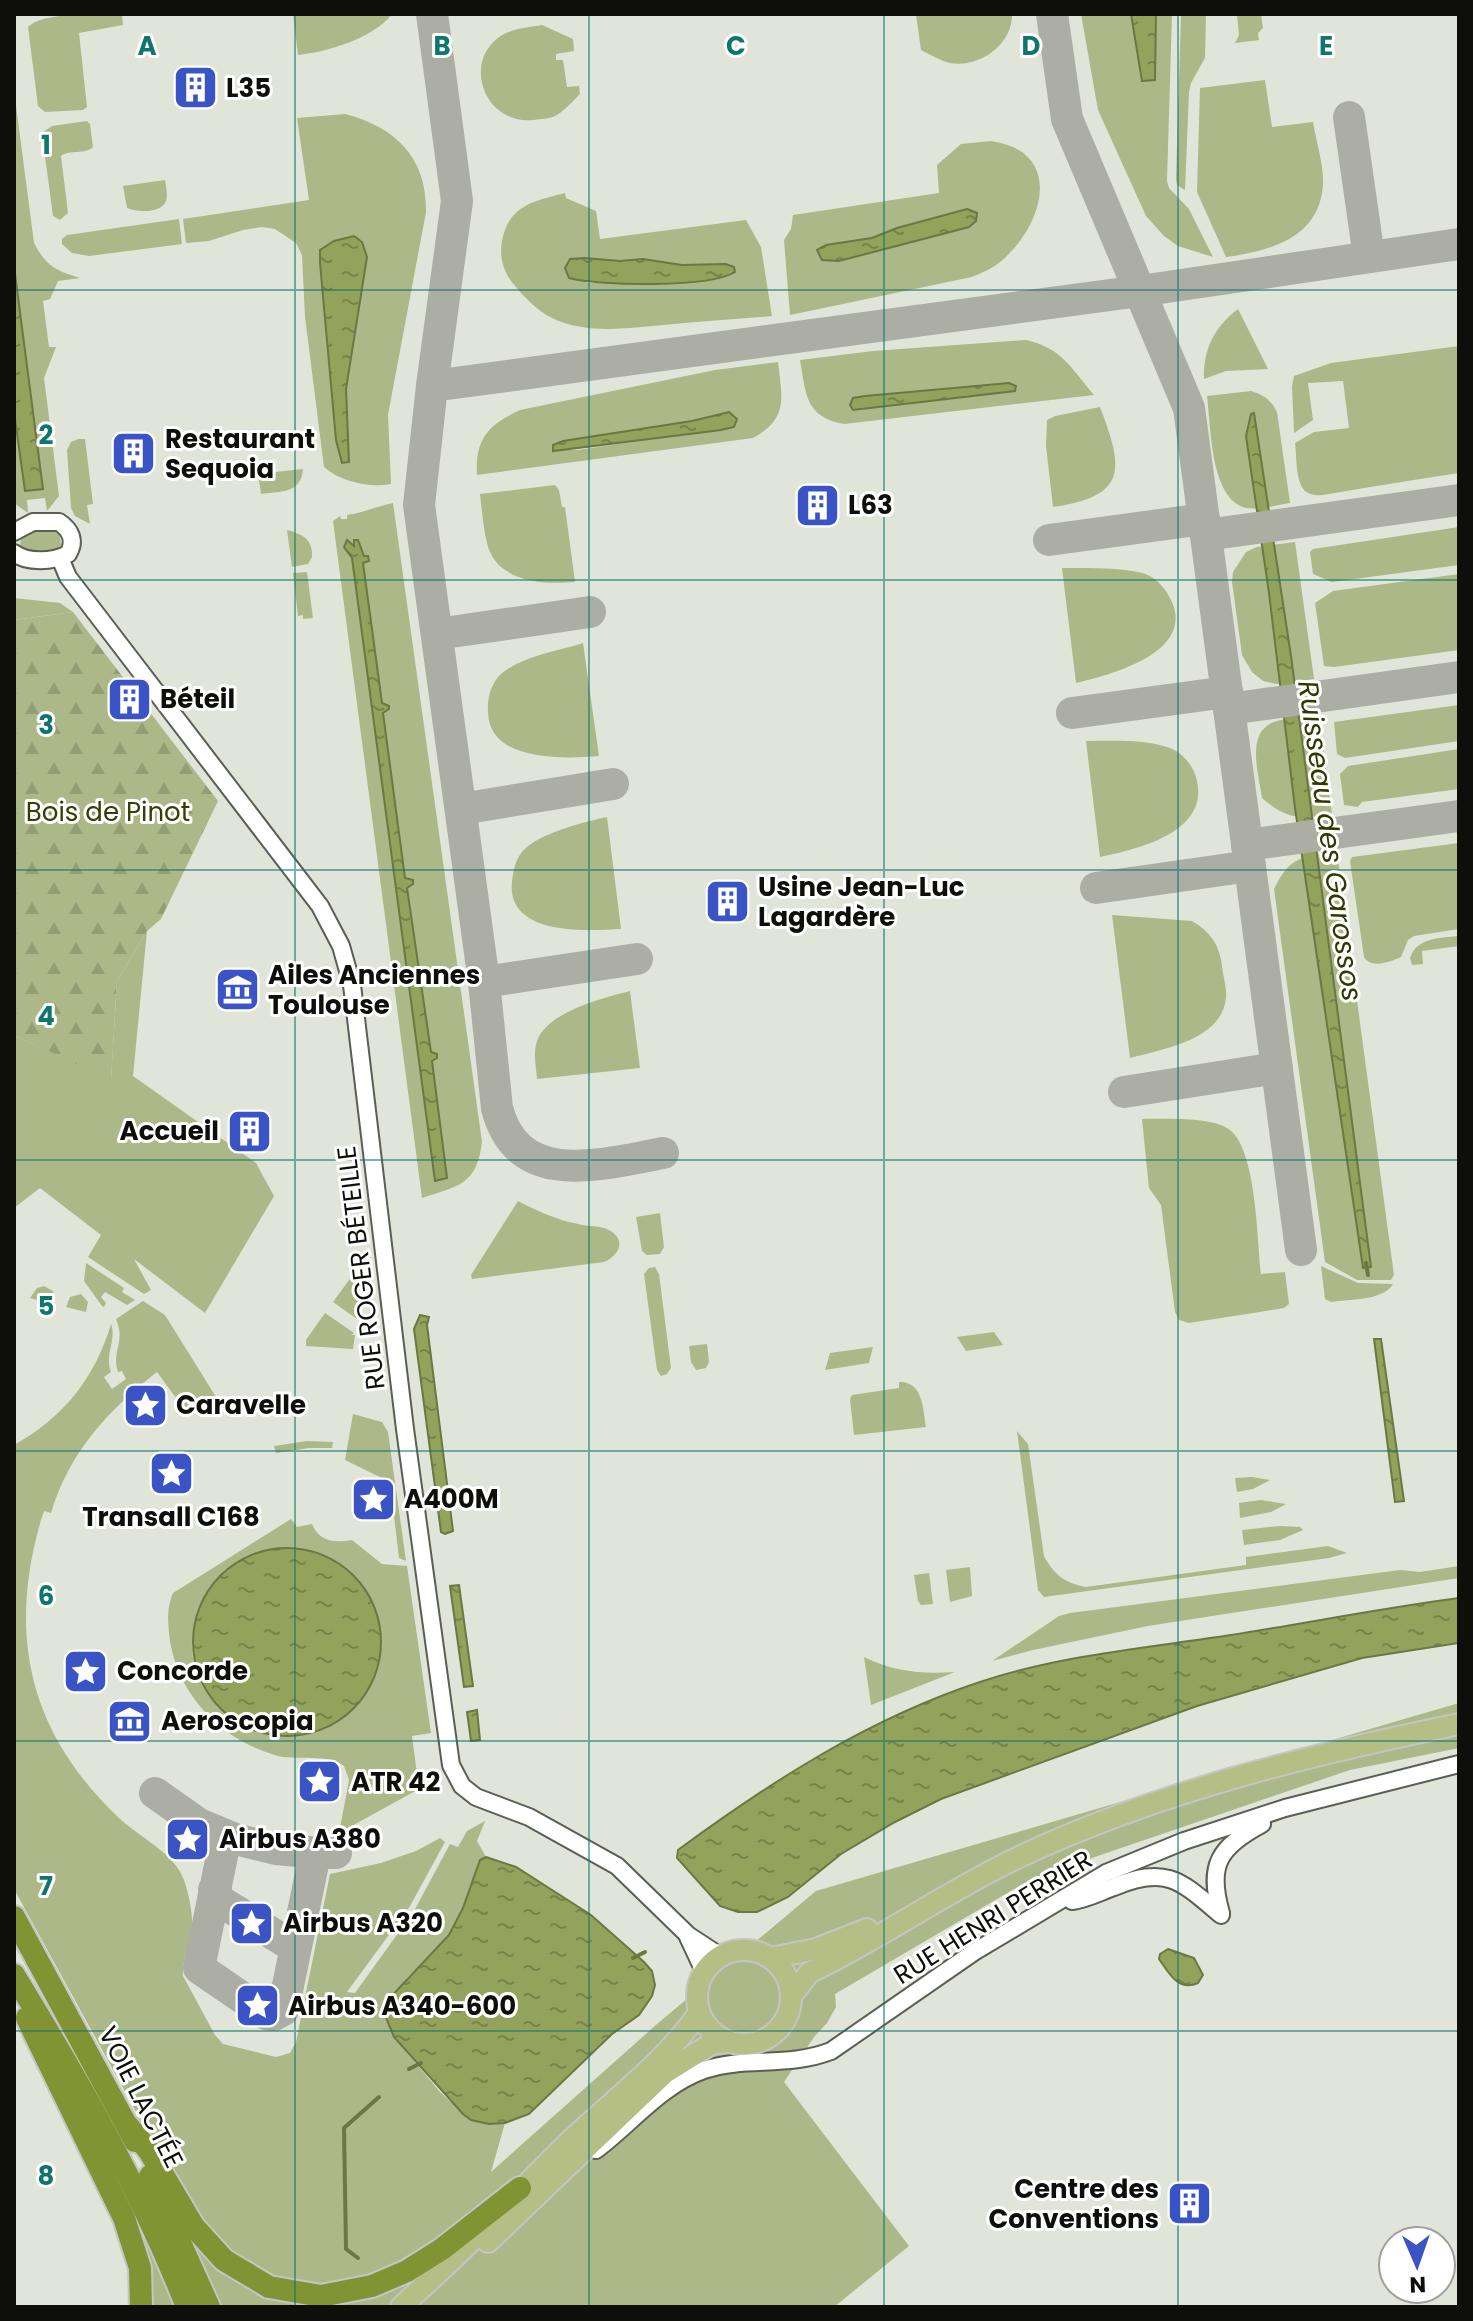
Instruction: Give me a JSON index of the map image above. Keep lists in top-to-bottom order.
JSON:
{
  "streets": {
    "highway": ["VOIE LACTÉE"],
    "street": ["RUE ROGER BÉTEILLE", "RUE HENRI PERRIER"]
  },
  "water": ["Ruisseau des Garossos"],
  "parks": ["Bois de Pinot"],
  "places": {
    "building": [
      "L35",
      "Restaurant Sequoia",
      "L63",
      "Béteil",
      "Usine Jean-Luc Lagardère",
      "Accueil",
      "Centre des Conventions"
    ],
    "museum": ["Ailes Anciennes Toulouse", "Aeroscopia"],
    "place": [
      "Caravelle",
      "Transall C168",
      "A400M",
      "Concorde",
      "ATR 42",
      "Airbus A380",
      "Airbus A320",
      "Airbus A340-600"
    ]
  },
  "north": "bottom",
  "grid": {
    "columns": [
      "A",
      "B",
      "C",
      "D",
      "E"
    ],
    "rows": [
      "1",
      "2",
      "3",
      "4",
      "5",
      "6",
      "7",
      "8"
    ]
  }
}
